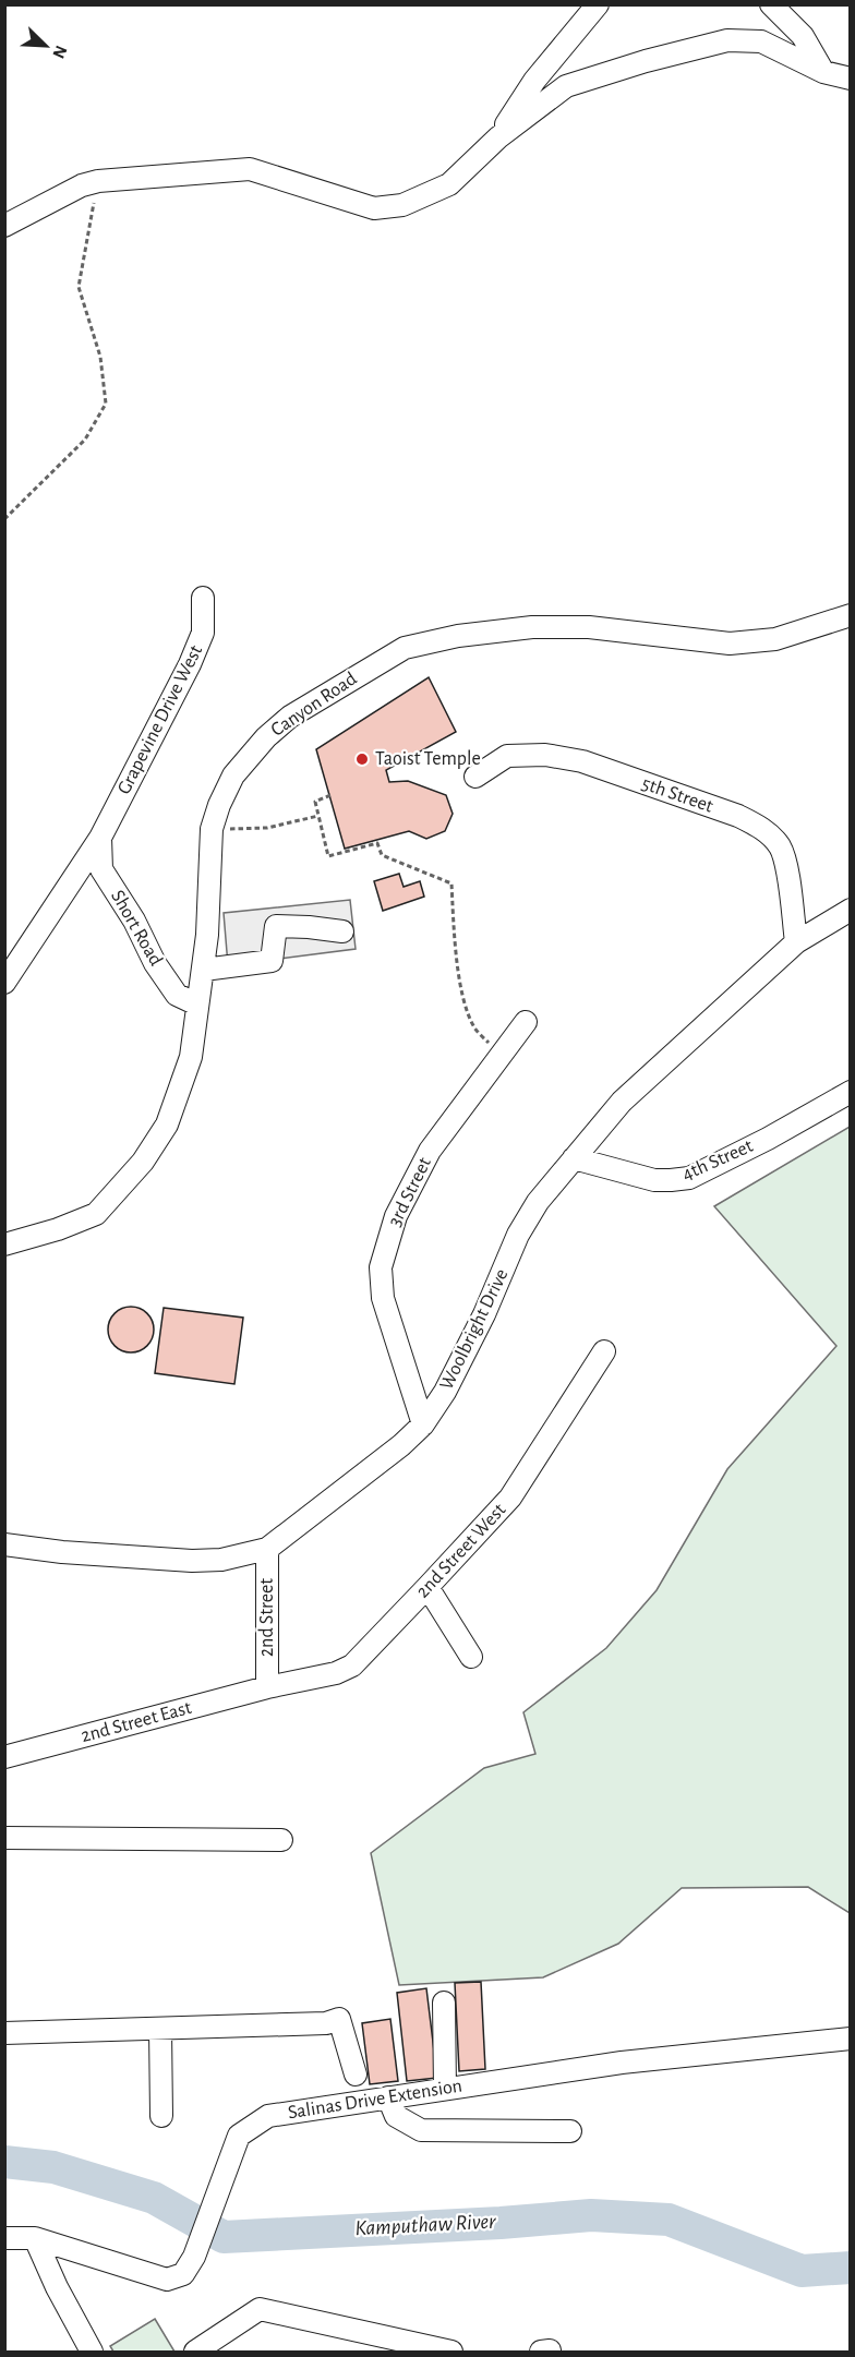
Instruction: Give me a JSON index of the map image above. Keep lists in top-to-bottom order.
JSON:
{
  "streets": {
    "street": [
      "Canyon Road",
      "Grapevine Drive West",
      "5th Street",
      "Short Road",
      "4th Street",
      "3rd Street",
      "Woolbright Drive",
      "2nd Street West",
      "2nd Street",
      "2nd Street East",
      "Salinas Drive Extension"
    ]
  },
  "crossings": [
    ["Canyon Road", "Short Road"],
    ["Grapevine Drive West", "Short Road"],
    ["5th Street", "Woolbright Drive"],
    ["4th Street", "Woolbright Drive"],
    ["3rd Street", "Woolbright Drive"],
    ["Woolbright Drive", "2nd Street"],
    ["2nd Street West", "2nd Street"],
    ["2nd Street West", "2nd Street East"],
    ["2nd Street", "2nd Street East"]
  ],
  "water": ["Kamputhaw River"],
  "places": ["Taoist Temple"],
  "north": "bottom right"
}
